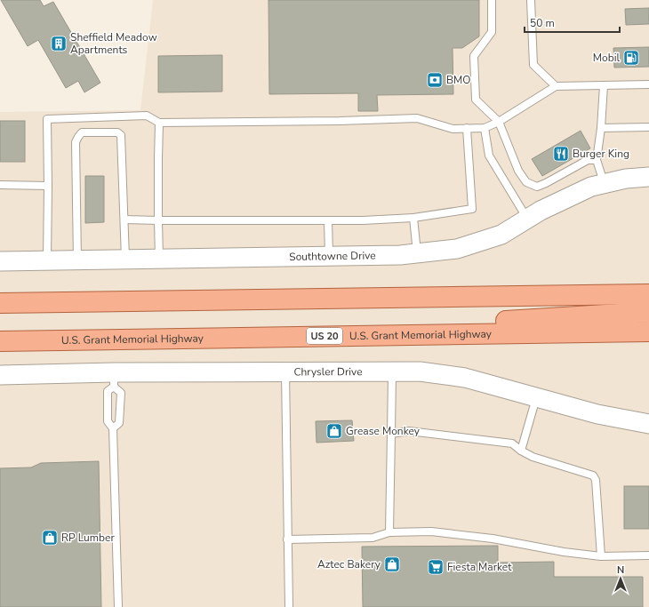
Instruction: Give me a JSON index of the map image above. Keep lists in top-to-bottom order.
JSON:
{
  "streets": {
    "main road": ["U.S. Grant Memorial Highway", "US 20"],
    "street": ["Southtowne Drive", "Chrysler Drive"]
  },
  "places": {
    "building": ["Sheffield Meadow Apartments"],
    "fuel station": ["Mobil"],
    "bank": ["BMO"],
    "restaurant": ["Burger King"],
    "shop": ["Grease Monkey", "RP Lumber", "Aztec Bakery"],
    "supermarket": ["Fiesta Market"]
  },
  "scale_bar": "50 m",
  "north": "top"
}
